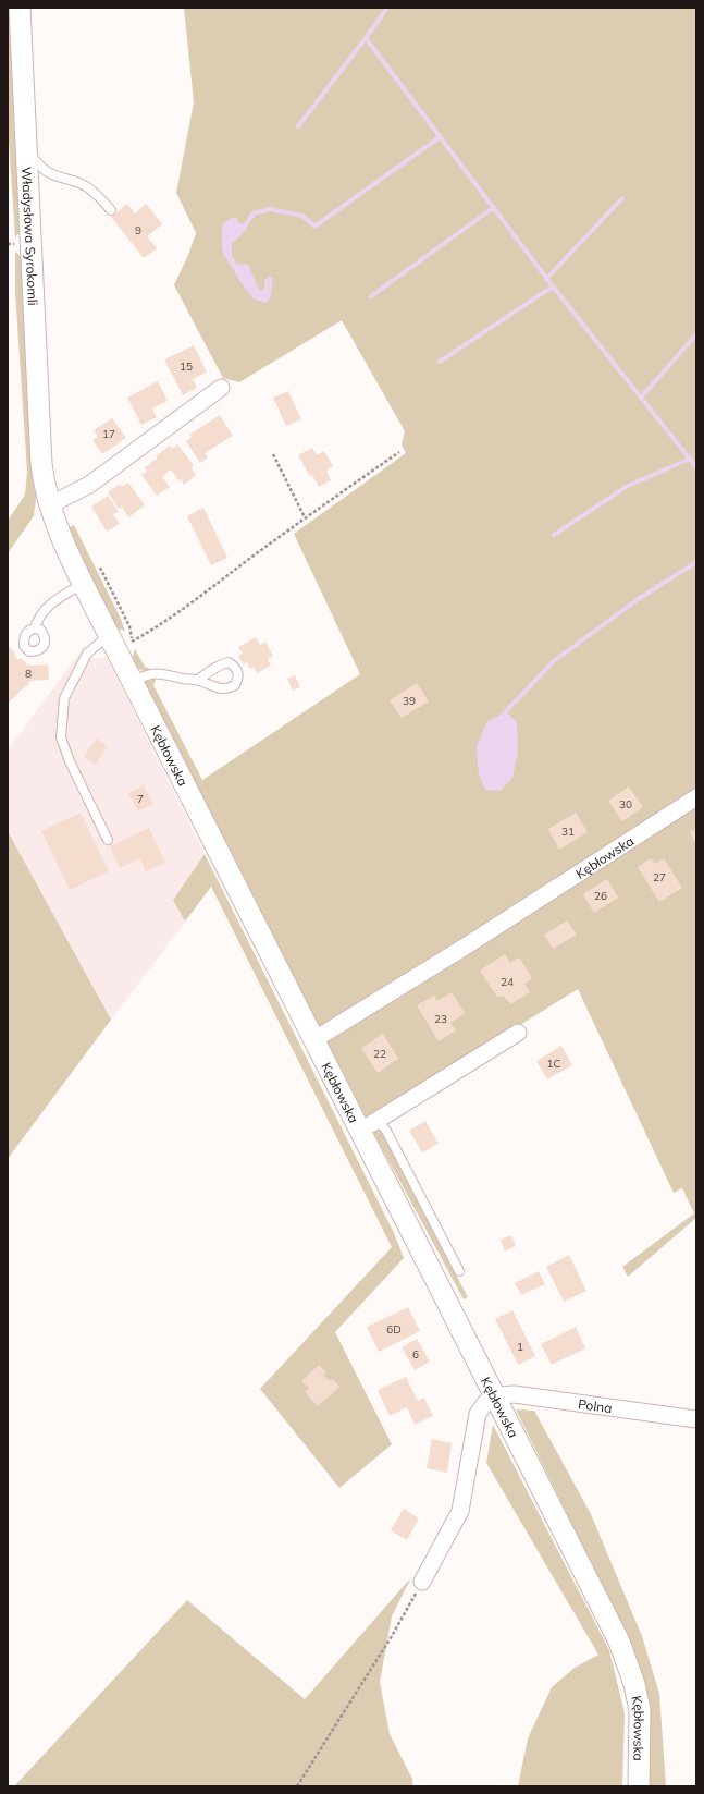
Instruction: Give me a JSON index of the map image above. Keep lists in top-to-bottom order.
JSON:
{
  "streets": {
    "street": ["Władysława Syrokomli", "Kębłowska", "Polna"]
  },
  "crossings": [
    ["Władysława Syrokomli", "Kębłowska"],
    ["Kębłowska", "Polna"]
  ],
  "house_numbers": [
    "9",
    "15",
    "17",
    "8",
    "39",
    "7",
    "30",
    "31",
    "27",
    "26",
    "24",
    "23",
    "22",
    "1C",
    "6D",
    "1",
    "6"
  ]
}
